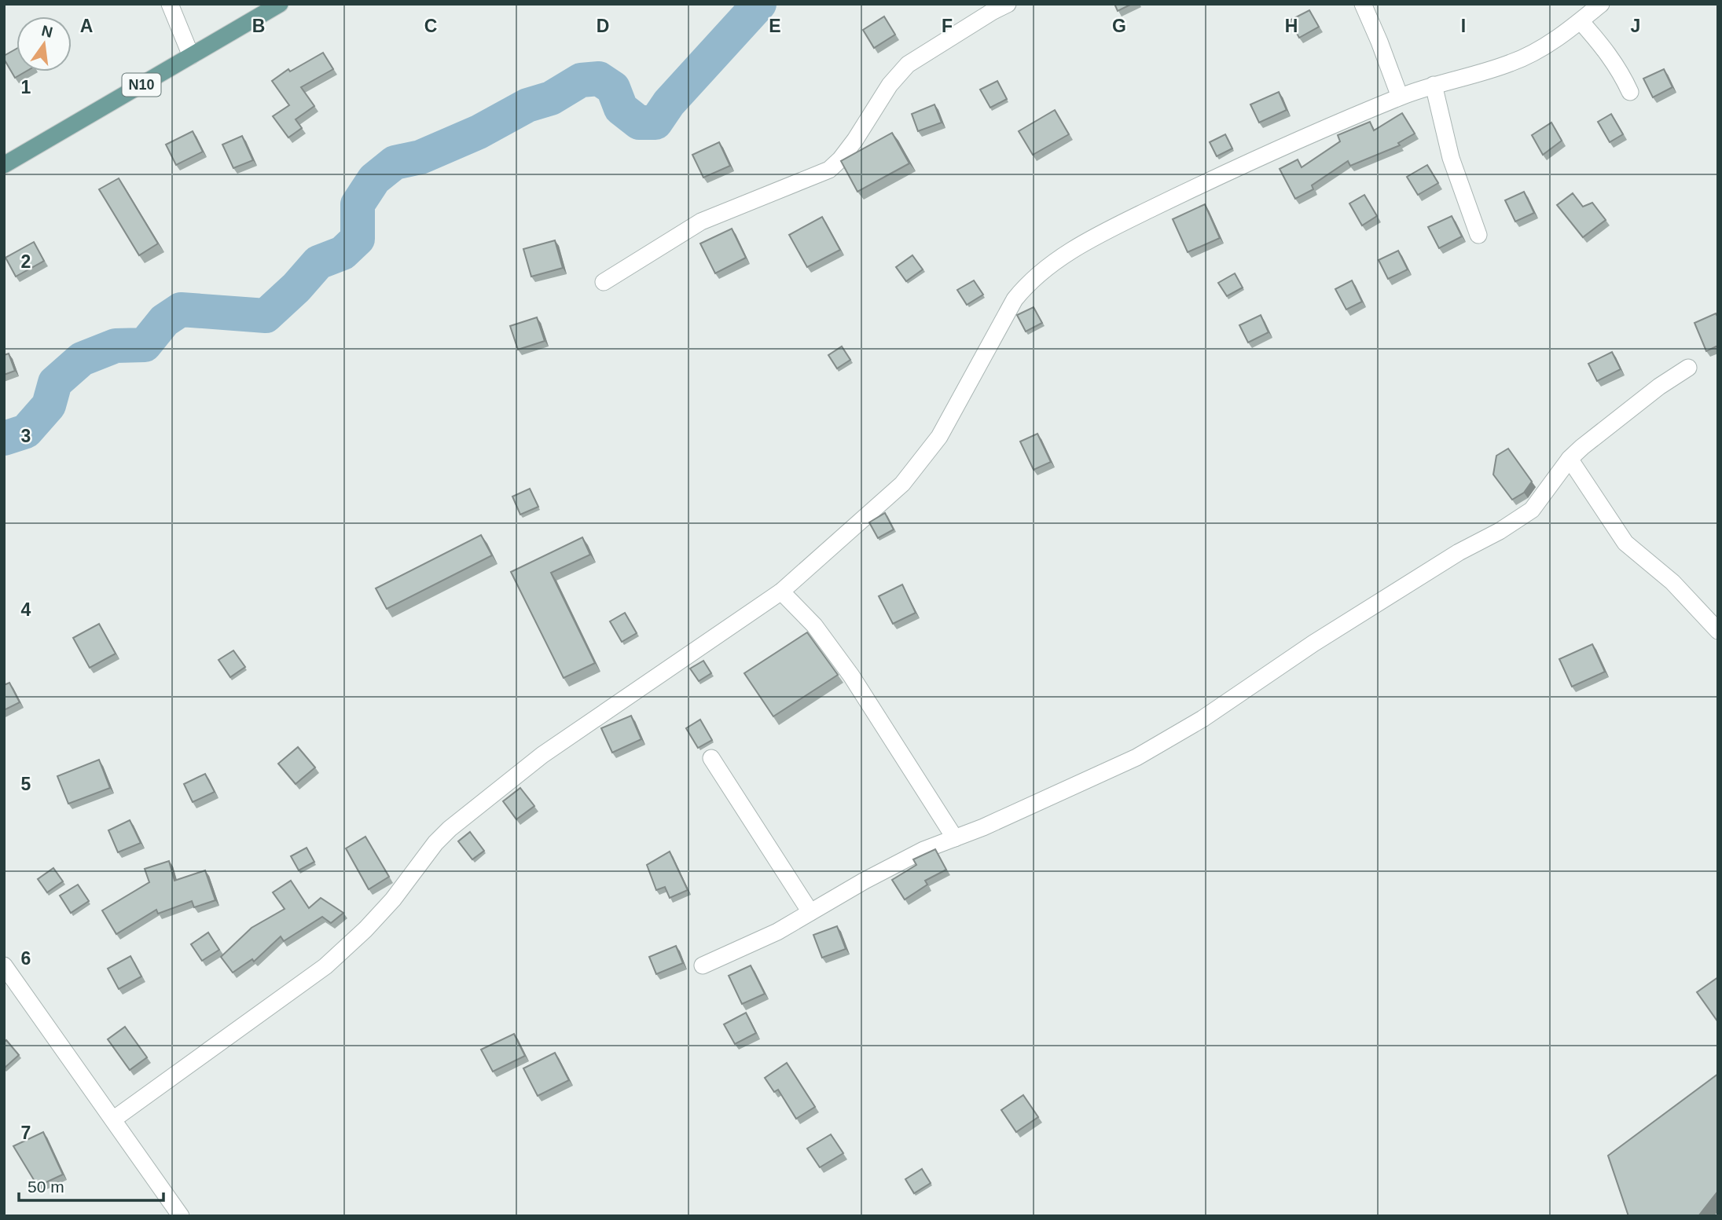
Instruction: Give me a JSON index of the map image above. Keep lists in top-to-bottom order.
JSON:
{
  "streets": {
    "main road": ["N10"]
  },
  "scale_bar": "50 m",
  "north": "top",
  "grid": {
    "columns": [
      "A",
      "B",
      "C",
      "D",
      "E",
      "F",
      "G",
      "H",
      "I",
      "J"
    ],
    "rows": [
      "1",
      "2",
      "3",
      "4",
      "5",
      "6",
      "7"
    ]
  }
}
